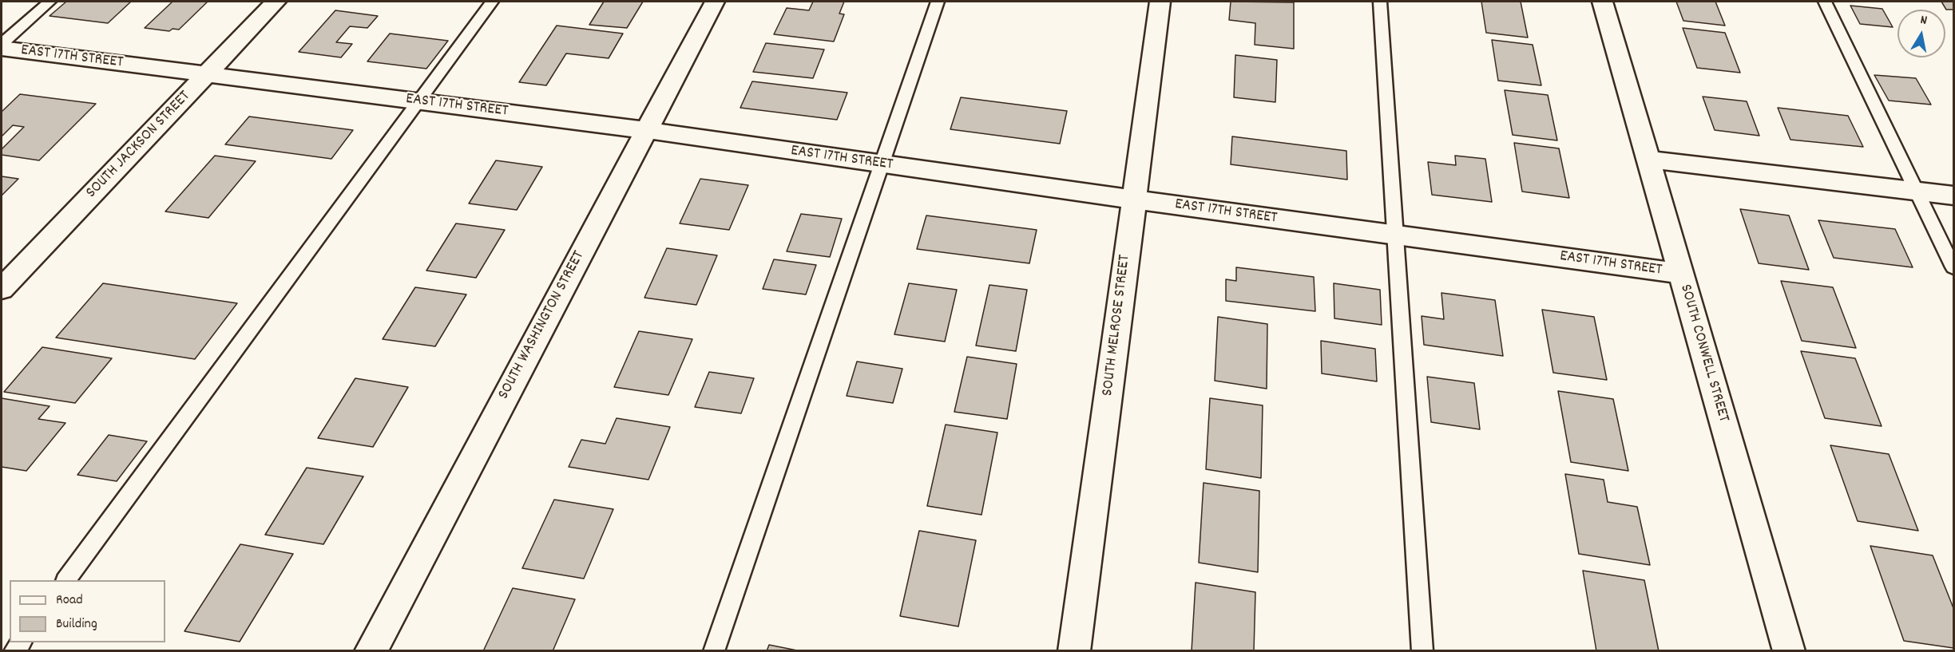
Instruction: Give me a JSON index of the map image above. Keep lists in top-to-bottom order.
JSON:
{
  "streets": {
    "street": [
      "EAST 17TH STREET",
      "SOUTH JACKSON STREET",
      "SOUTH WASHINGTON STREET",
      "SOUTH MELROSE STREET",
      "SOUTH CONWELL STREET"
    ]
  },
  "crossings": [
    ["EAST 17TH STREET", "SOUTH JACKSON STREET"],
    ["EAST 17TH STREET", "SOUTH WASHINGTON STREET"],
    ["EAST 17TH STREET", "SOUTH MELROSE STREET"],
    ["EAST 17TH STREET", "SOUTH CONWELL STREET"]
  ],
  "legend": ["Road", "Building"],
  "north": "top"
}
